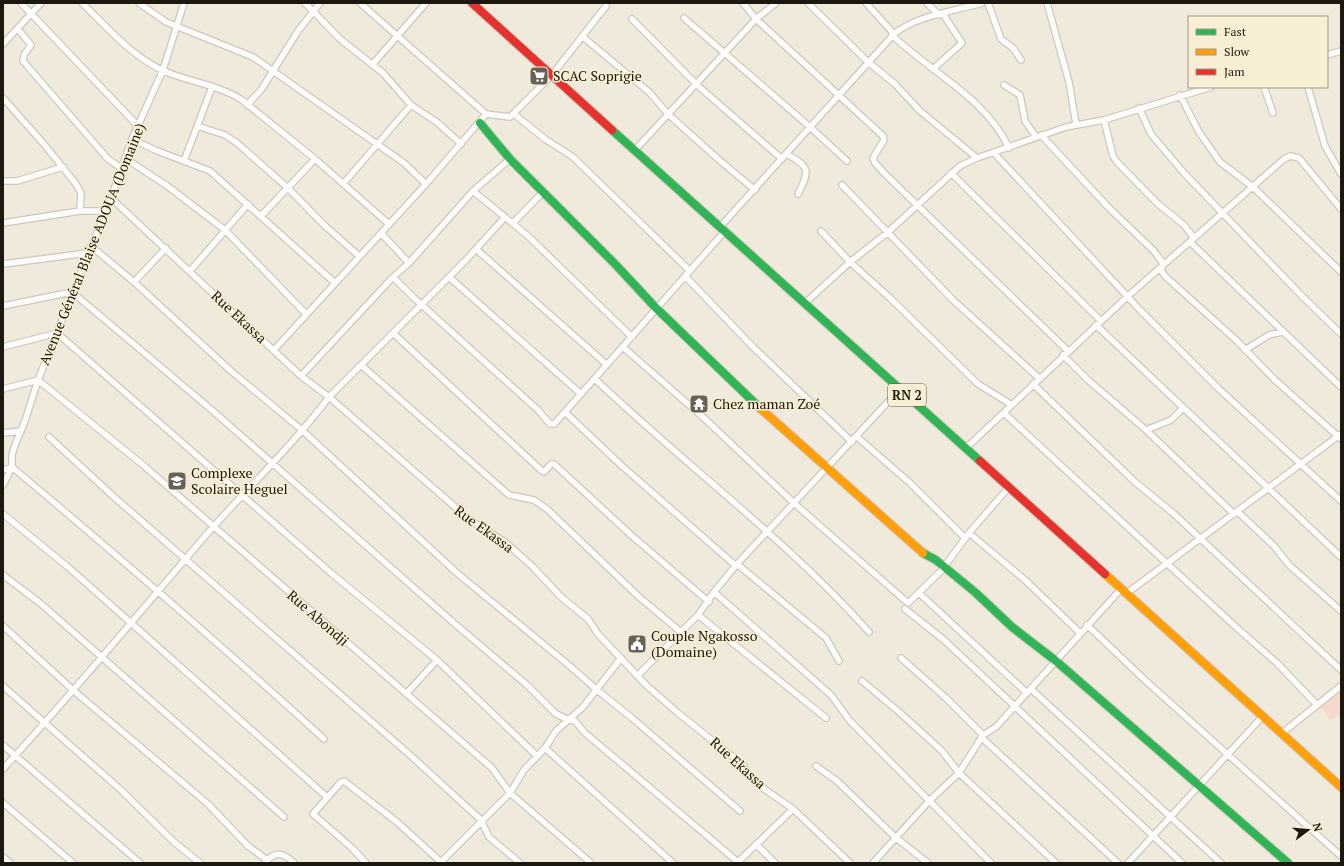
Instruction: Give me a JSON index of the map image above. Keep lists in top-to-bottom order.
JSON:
{
  "streets": {
    "main road": ["RN 2"],
    "street": ["Avenue Général Blaise ADOUA (Domaine)", "Rue Ekassa", "Rue Abondji"]
  },
  "crossings": [
    ["Avenue Général Blaise ADOUA (Domaine)", "Rue Ekassa"],
    ["Avenue Général Blaise ADOUA (Domaine)", "Rue Abondji"]
  ],
  "places": {
    "supermarket": ["SCAC Soprigie"],
    "temple": ["Chez maman Zoé"],
    "school or university": ["Complexe Scolaire Heguel"],
    "public building": ["Couple Ngakosso (Domaine)"]
  },
  "legend": ["Fast", "Slow", "Jam"],
  "north": "right"
}
